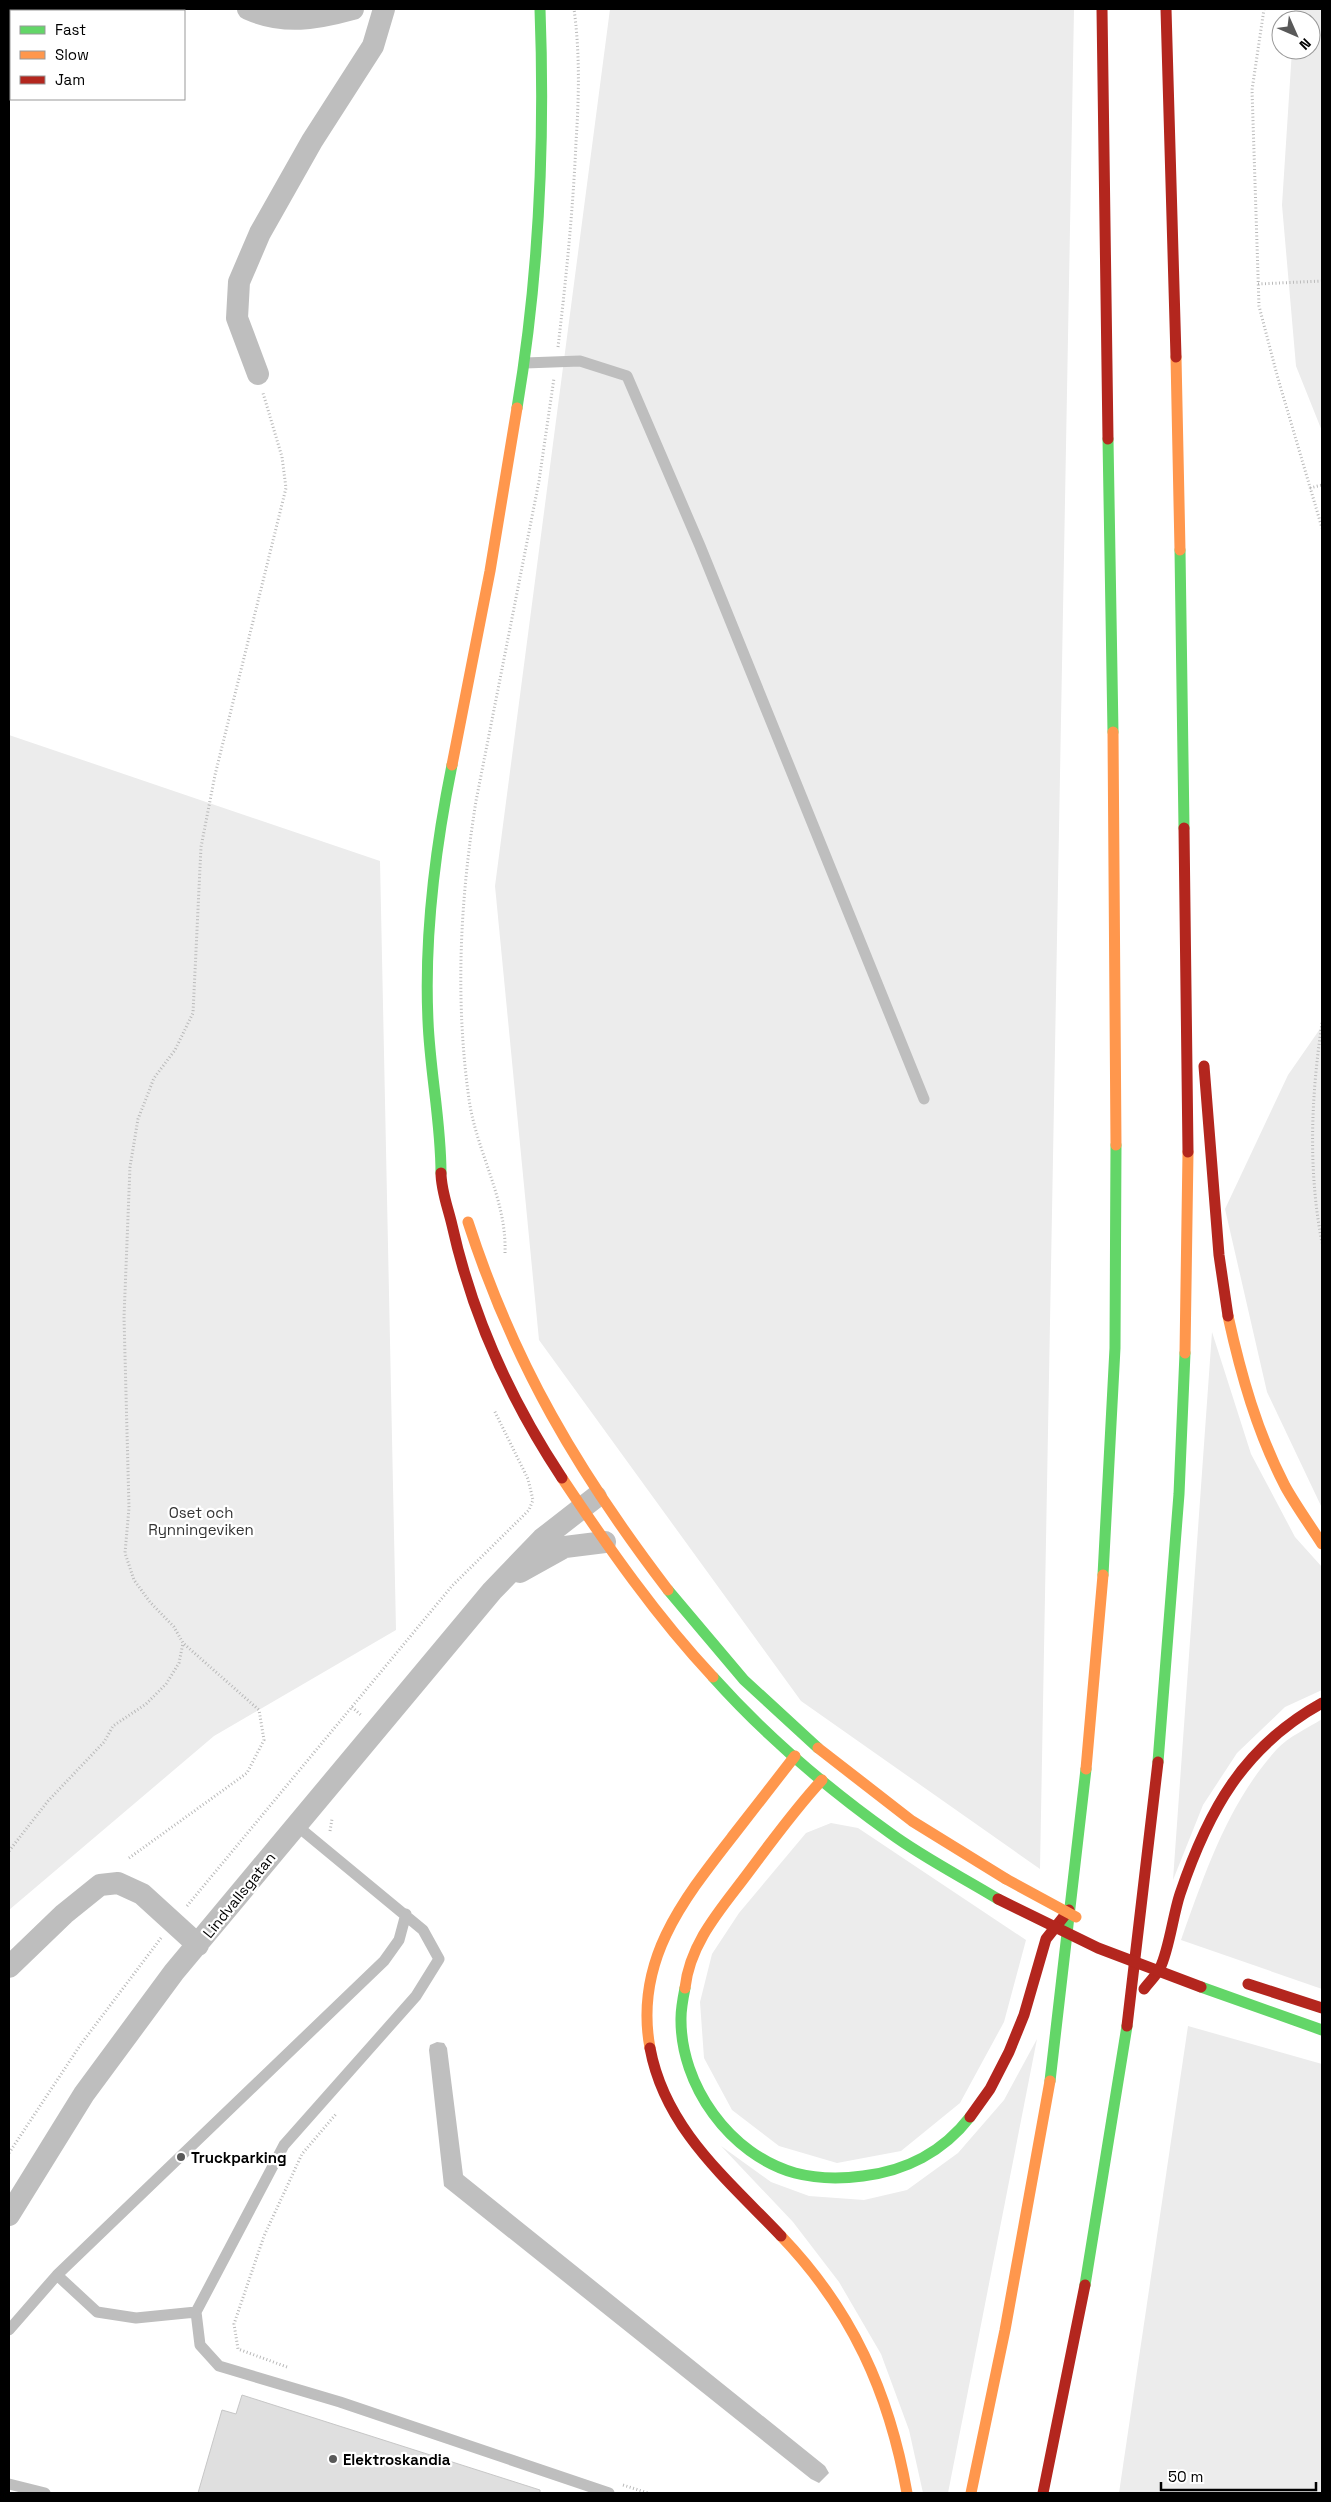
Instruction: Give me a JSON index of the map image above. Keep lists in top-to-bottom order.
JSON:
{
  "streets": {
    "street": ["Lindvallsgatan"]
  },
  "parks": ["Oset och Rynningeviken"],
  "places": ["Truckparking", "Elektroskandia"],
  "legend": ["Fast", "Slow", "Jam"],
  "scale_bar": "50 m",
  "north": "bottom right"
}
